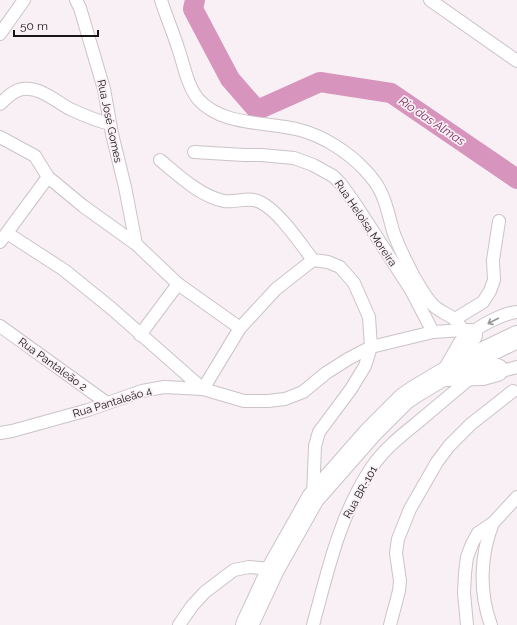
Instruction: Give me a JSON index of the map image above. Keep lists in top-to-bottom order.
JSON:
{
  "streets": {
    "street": [
      "Rua José Gomes",
      "Rua Heloisa Moreira",
      "Rua Pantaleão 2",
      "Rua Pantaleão 4",
      "Rua BR-101"
    ]
  },
  "crossings": [
    ["Rua Pantaleão 2", "Rua Pantaleão 4"]
  ],
  "water": ["Rio das Almas"],
  "scale_bar": "50 m"
}
